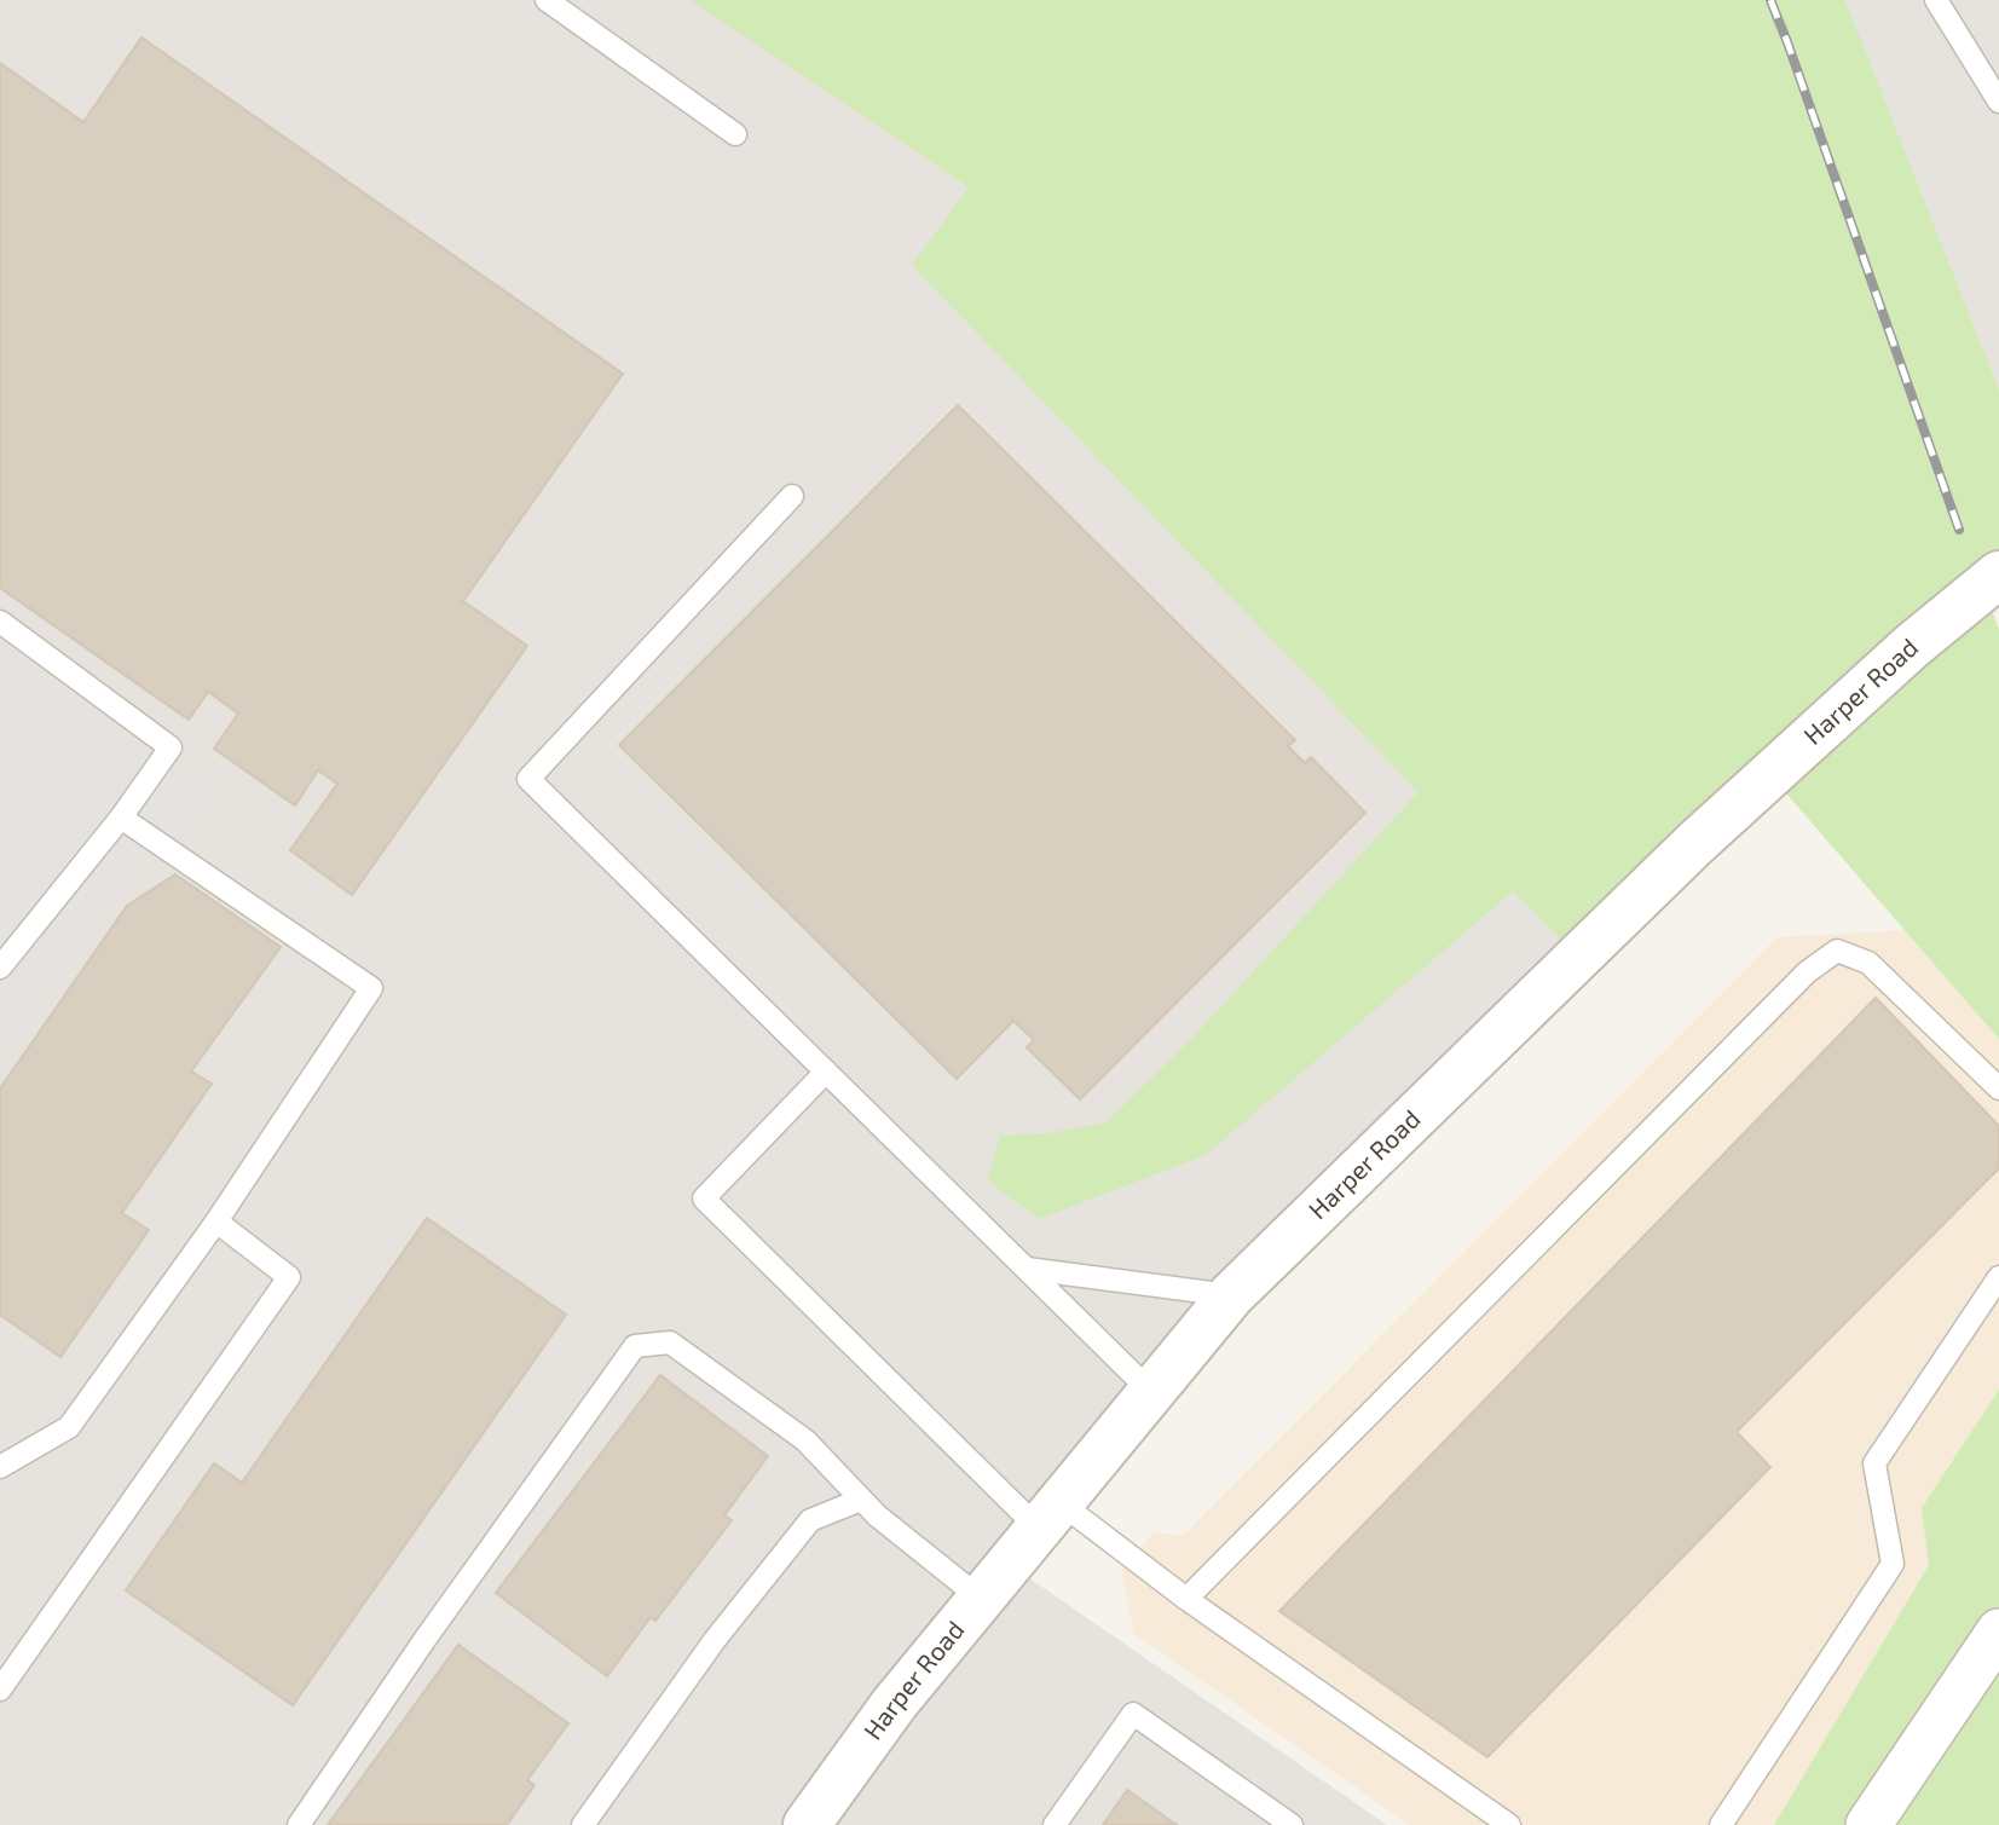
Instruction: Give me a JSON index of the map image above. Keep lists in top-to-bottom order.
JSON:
{
  "streets": {
    "street": ["Harper Road"]
  }
}
